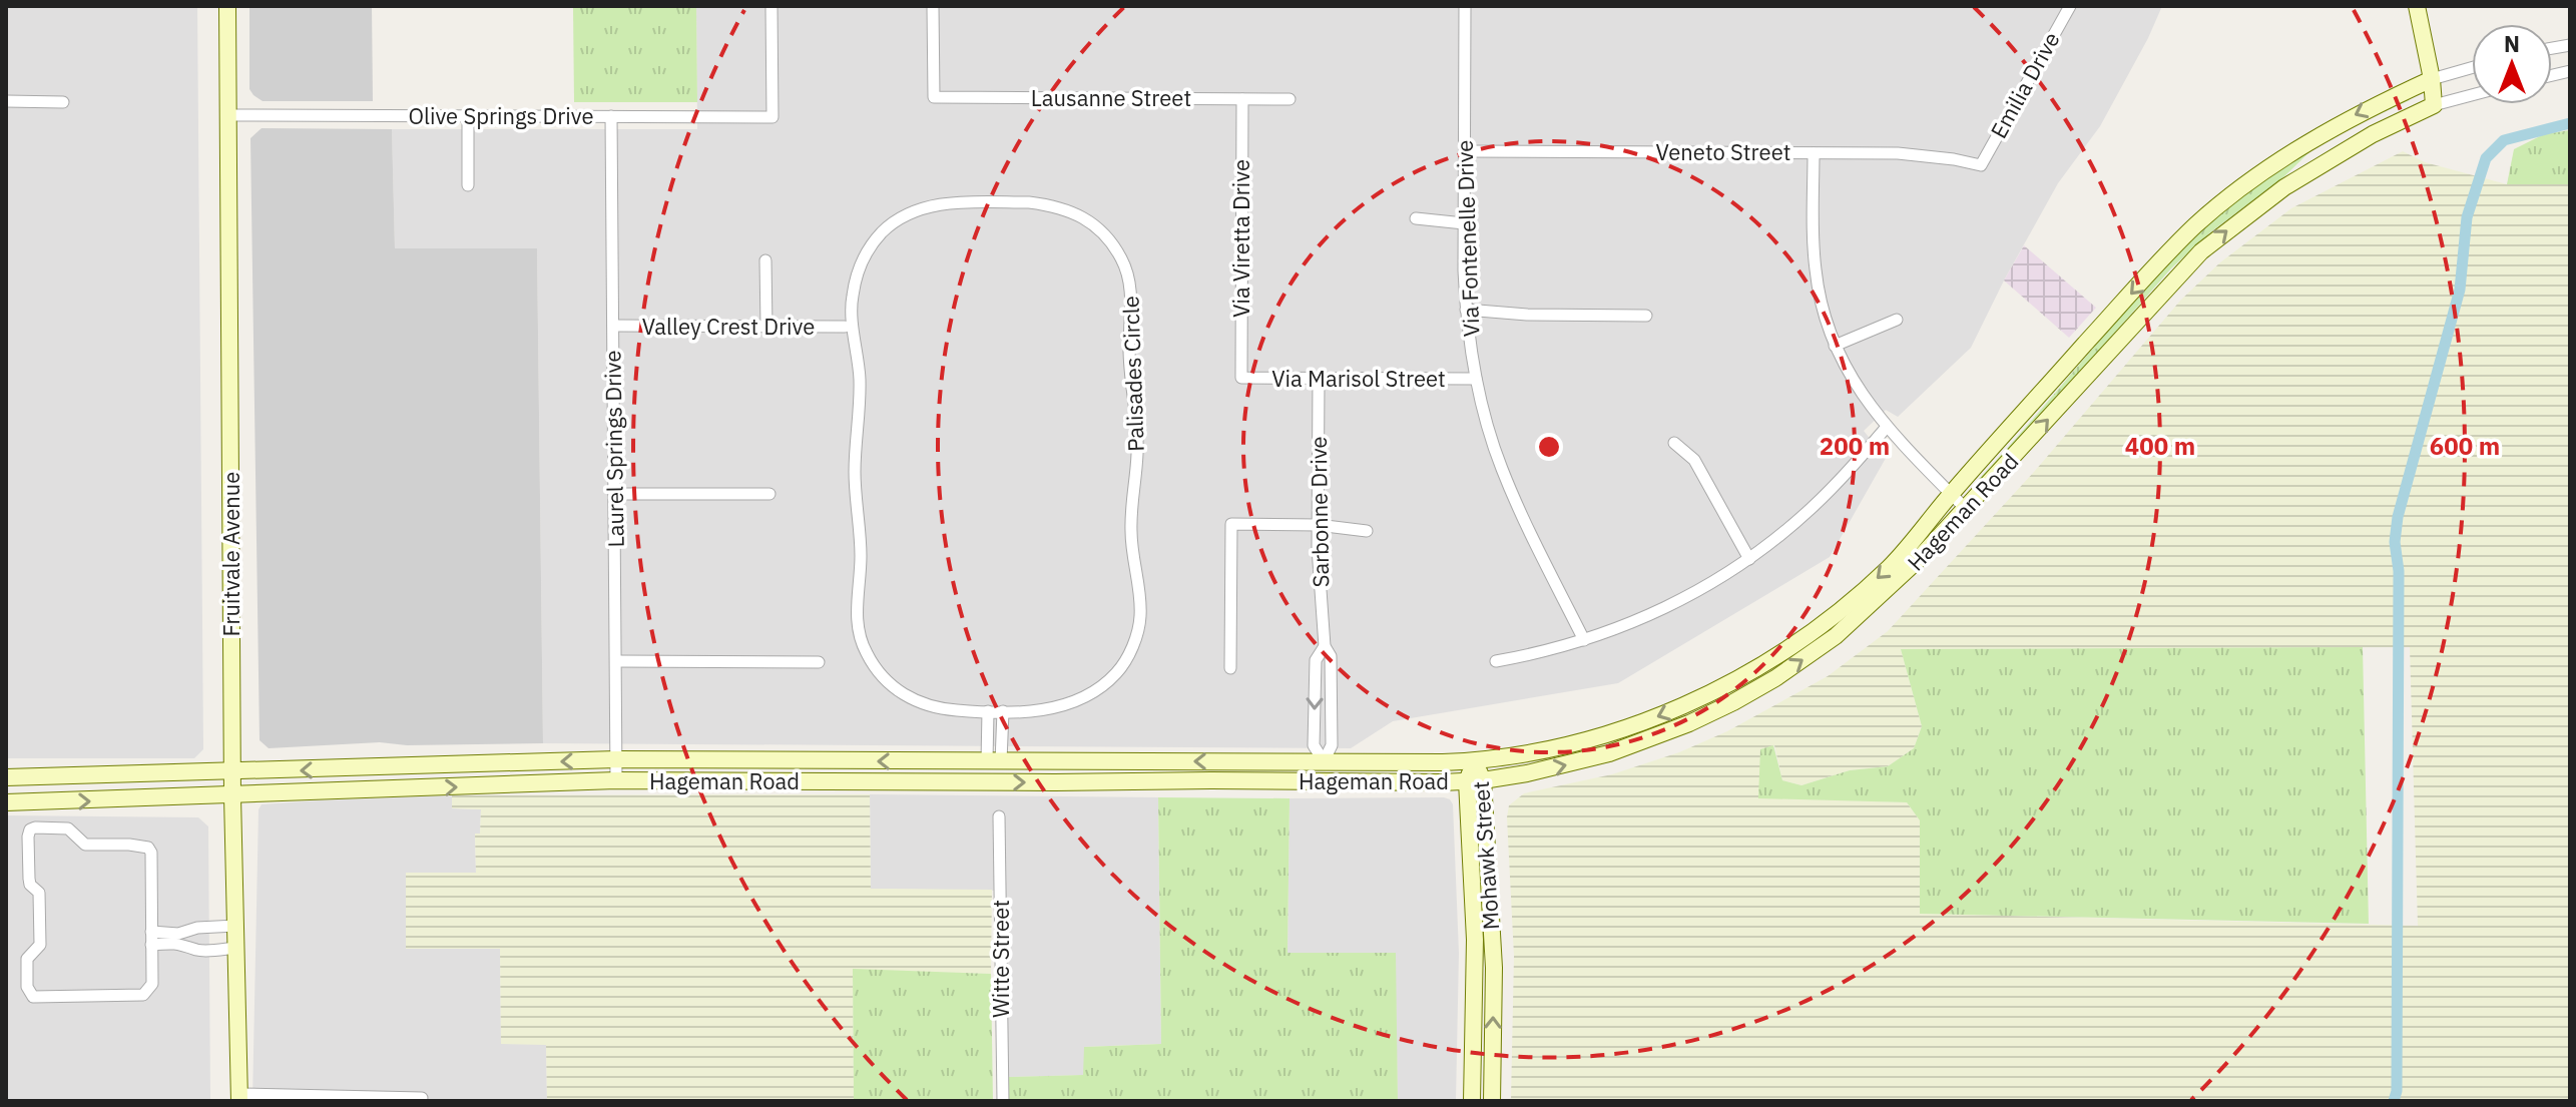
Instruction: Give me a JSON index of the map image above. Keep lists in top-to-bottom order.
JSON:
{
  "streets": {
    "main road": ["Hageman Road", "Fruitvale Avenue", "Mohawk Street"],
    "street": [
      "Emilia Drive",
      "Lausanne Street",
      "Olive Springs Drive",
      "Veneto Street",
      "Via Viretta Drive",
      "Via Fontenelle Drive",
      "Valley Crest Drive",
      "Palisades Circle",
      "Via Marisol Street",
      "Laurel Springs Drive",
      "Sarbonne Drive",
      "Witte Street"
    ]
  },
  "crossings": [
    ["Emilia Drive", "Veneto Street"],
    ["Lausanne Street", "Via Viretta Drive"],
    ["Olive Springs Drive", "Laurel Springs Drive"],
    ["Olive Springs Drive", "Fruitvale Avenue"],
    ["Veneto Street", "Via Fontenelle Drive"],
    ["Via Viretta Drive", "Via Marisol Street"],
    ["Via Fontenelle Drive", "Via Marisol Street"],
    ["Valley Crest Drive", "Laurel Springs Drive"],
    ["Via Marisol Street", "Sarbonne Drive"],
    ["Laurel Springs Drive", "Hageman Road"],
    ["Sarbonne Drive", "Hageman Road"],
    ["Hageman Road", "Fruitvale Avenue"],
    ["Hageman Road", "Mohawk Street"]
  ],
  "north": "top",
  "rings": ["200 m", "400 m", "600 m"]
}
